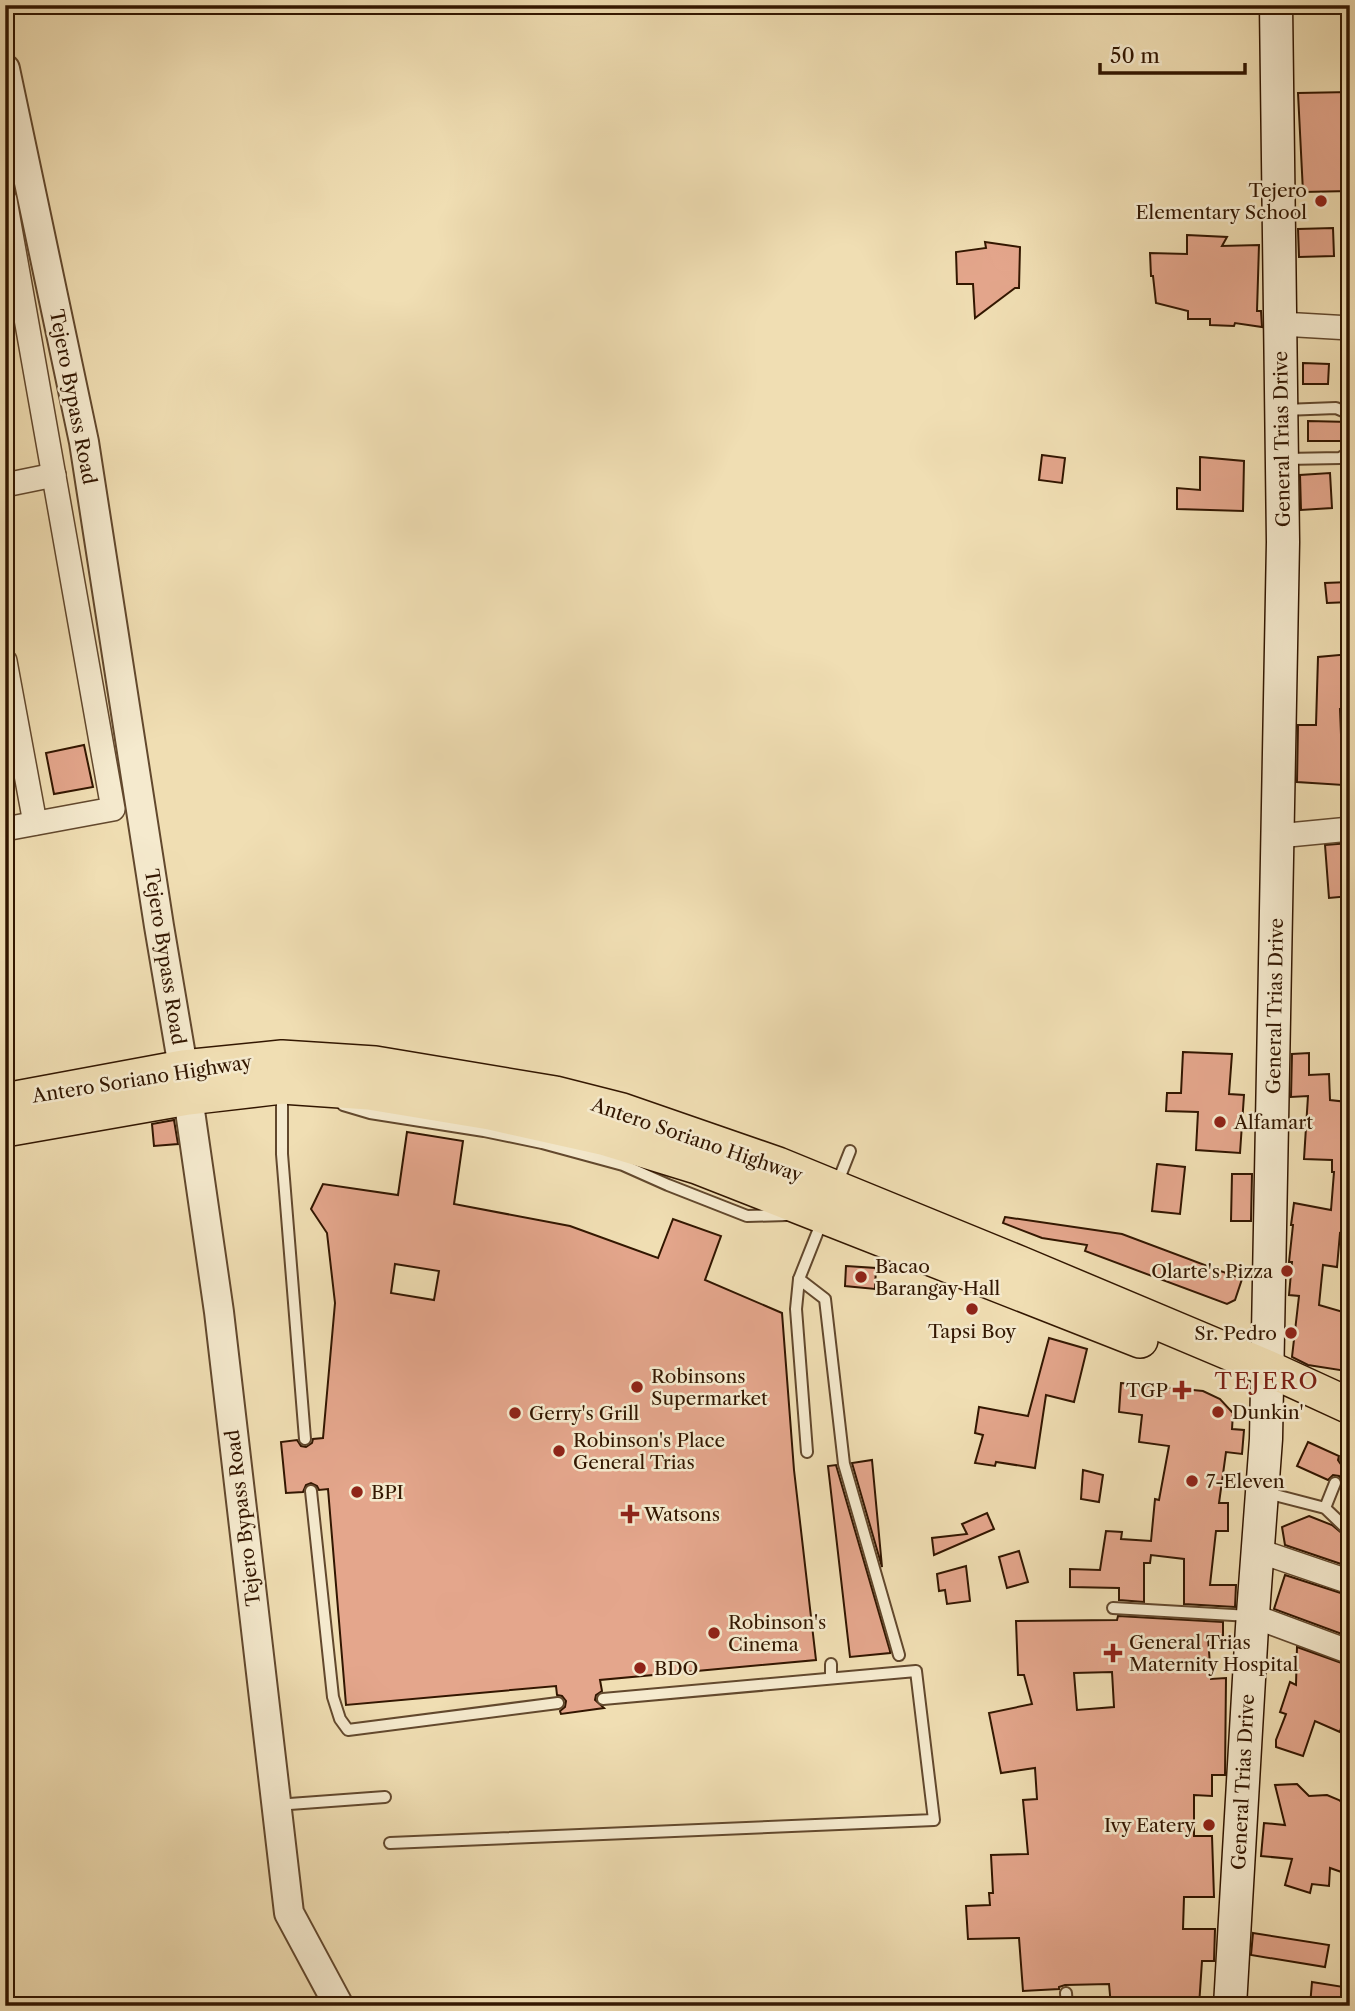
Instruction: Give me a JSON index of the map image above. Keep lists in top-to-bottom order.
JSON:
{
  "streets": {
    "main road": ["General Trias Drive", "Antero Soriano Highway"],
    "street": ["Tejero Bypass Road"]
  },
  "crossings": [
    ["Tejero Bypass Road", "Antero Soriano Highway"],
    ["General Trias Drive", "Antero Soriano Highway"]
  ],
  "districts": ["TEJERO"],
  "places": {
    "other": [
      "Tejero Elementary School",
      "Alfamart",
      "Olarte's Pizza",
      "Bacao Barangay Hall",
      "Tapsi Boy",
      "Sr. Pedro",
      "Robinsons Supermarket",
      "Dunkin'",
      "Gerry's Grill",
      "Robinson's Place General Trias",
      "7-Eleven",
      "BPI",
      "Robinson's Cinema",
      "BDO",
      "Ivy Eatery"
    ],
    "health": ["TGP", "Watsons", "General Trias Maternity Hospital"]
  },
  "scale_bar": "50 m"
}
